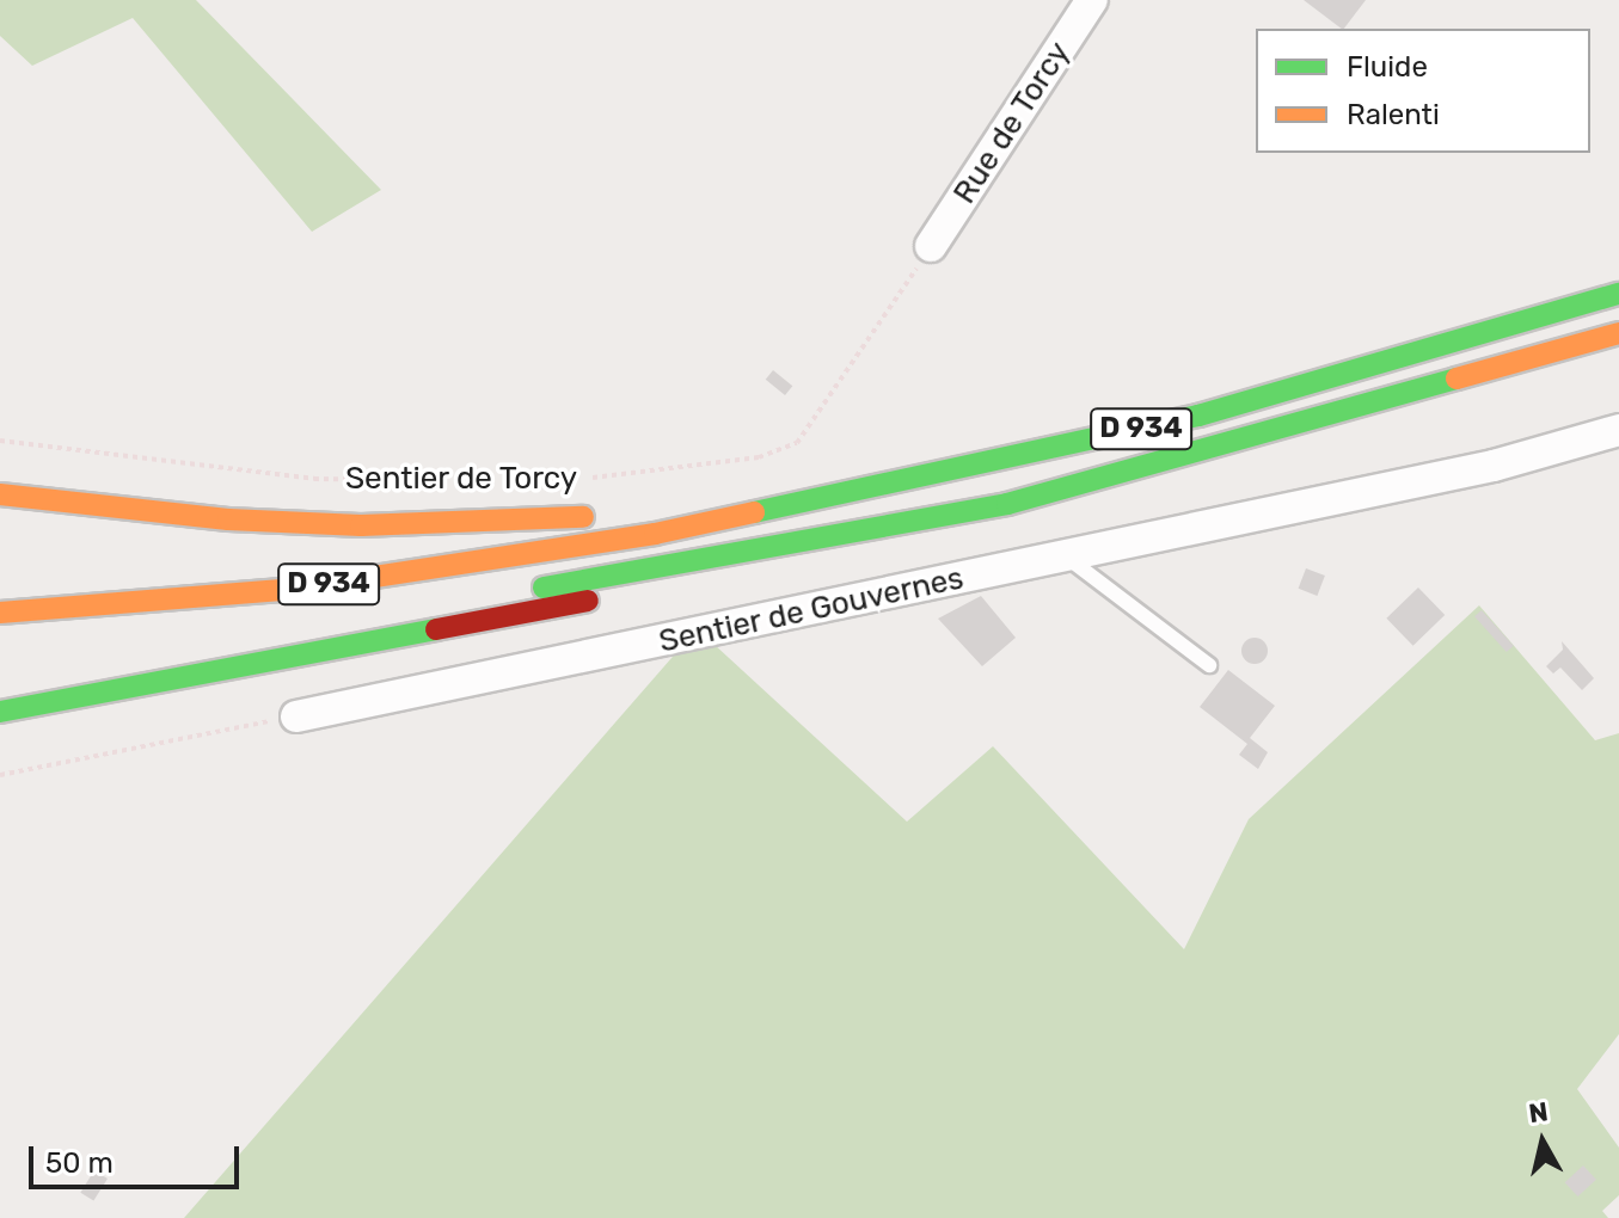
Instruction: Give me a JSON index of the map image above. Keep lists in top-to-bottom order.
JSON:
{
  "streets": {
    "highway": ["D 934"],
    "street": ["Rue de Torcy", "Sentier de Gouvernes"],
    "path": ["Sentier de Torcy"]
  },
  "crossings": [
    ["Rue de Torcy", "Sentier de Torcy"]
  ],
  "legend": ["Fluide", "Ralenti"],
  "scale_bar": "50 m",
  "north": "top"
}
